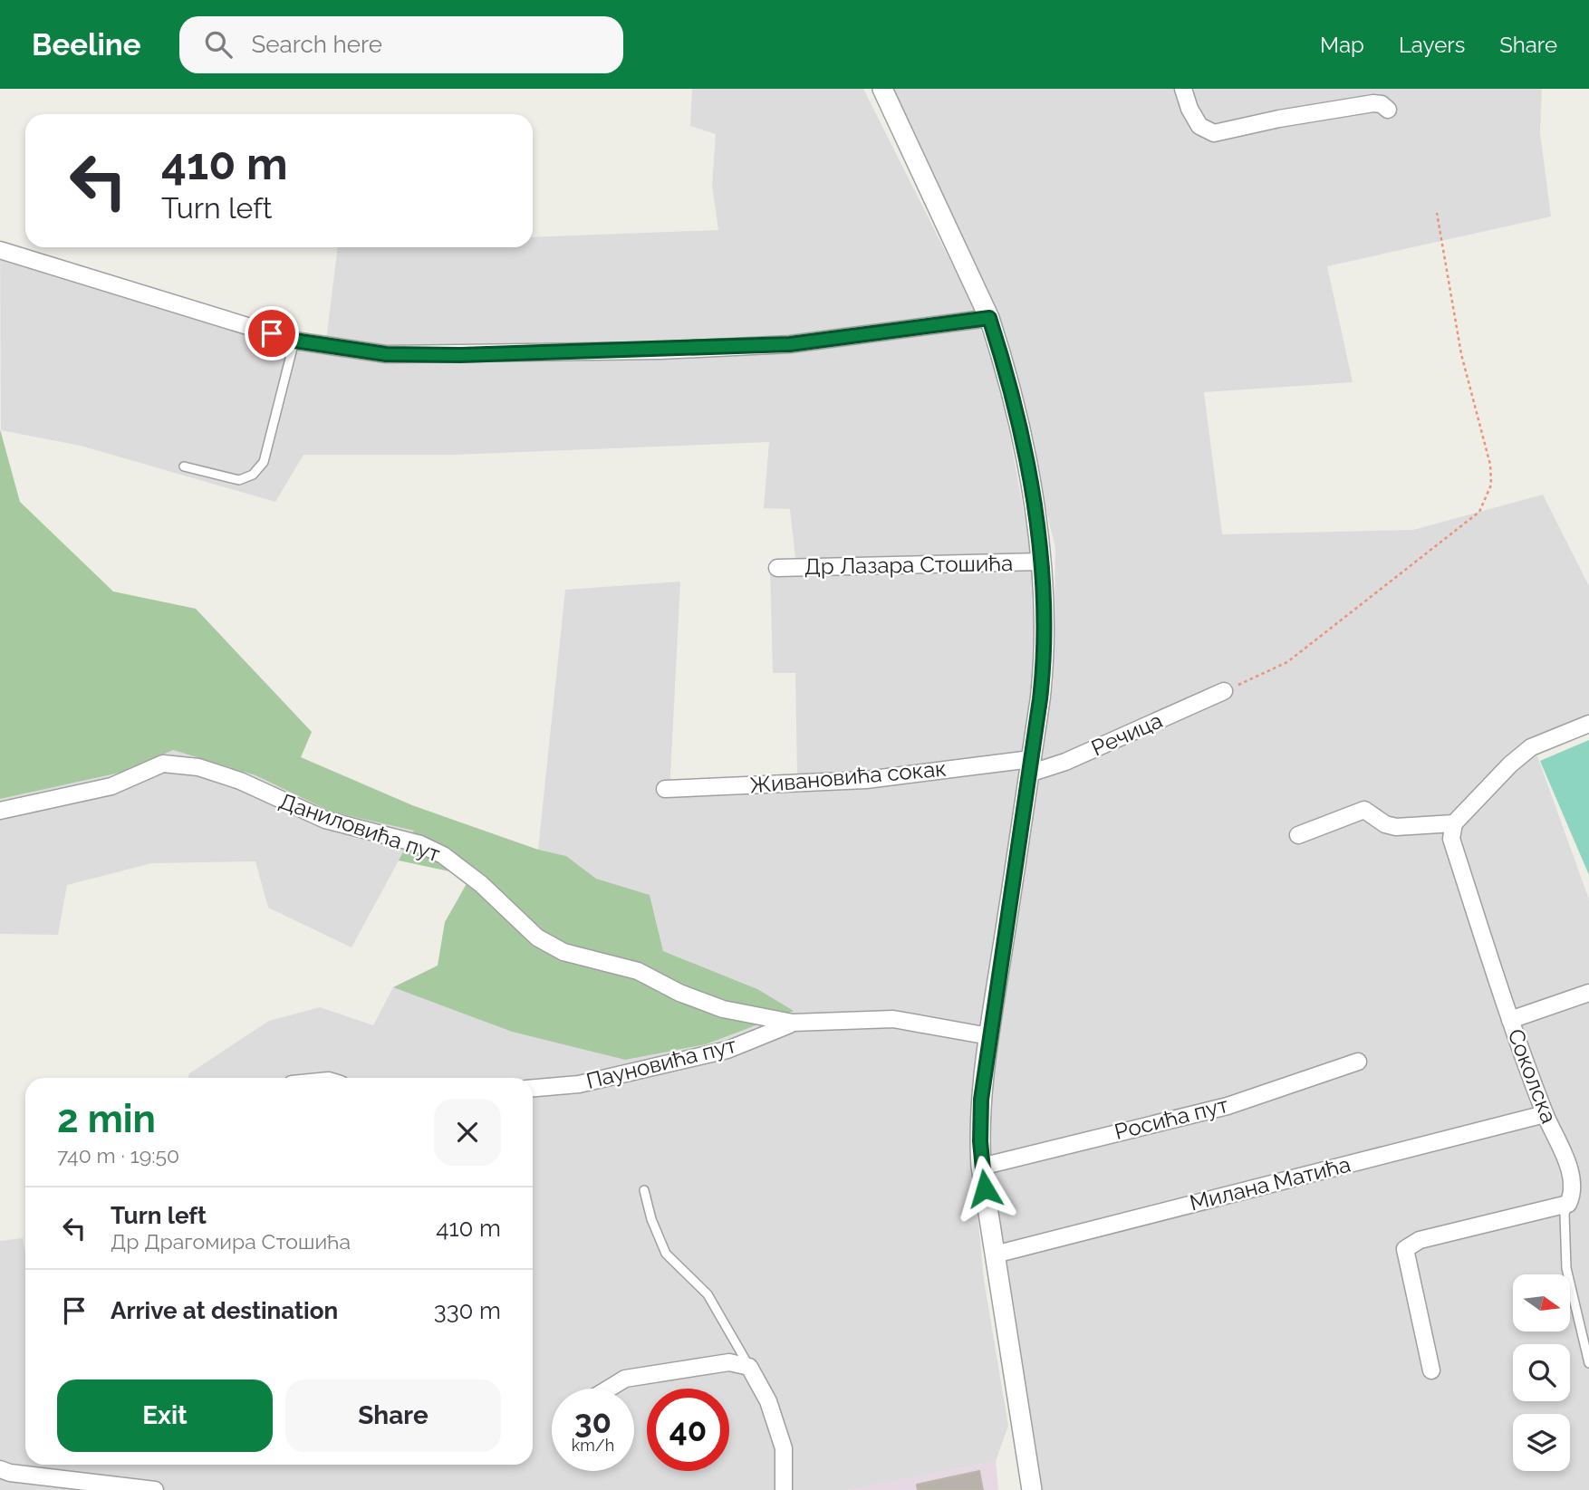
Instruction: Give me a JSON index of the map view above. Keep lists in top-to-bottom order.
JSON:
{
  "streets": {
    "street": [
      "Др Лазара Стошића",
      "Речица",
      "Живановића сокак",
      "Даниловића пут",
      "Пауновића пут",
      "Соколска",
      "Росића пут",
      "Милана Матића"
    ]
  },
  "crossings": [
    ["Речица", "Живановића сокак"],
    ["Даниловића пут", "Пауновића пут"],
    ["Соколска", "Милана Матића"]
  ],
  "north": "right",
  "page": {
    "header": "Beeline",
    "search": "Search here",
    "nav": ["Map", "Layers", "Share"],
    "turn": ["410 m", "Turn left"],
    "heading": ["2 min", "740 m · 19:50"],
    "list": [
      {
        "name": "Turn left",
        "note": "Др Драгомира Стошића",
        "value": "410 m"
      },
      {
        "name": "Arrive at destination",
        "value": "330 m"
      }
    ],
    "buttons": ["Exit", "Share"],
    "speed": "30 km/h",
    "limit": "40"
  }
}
